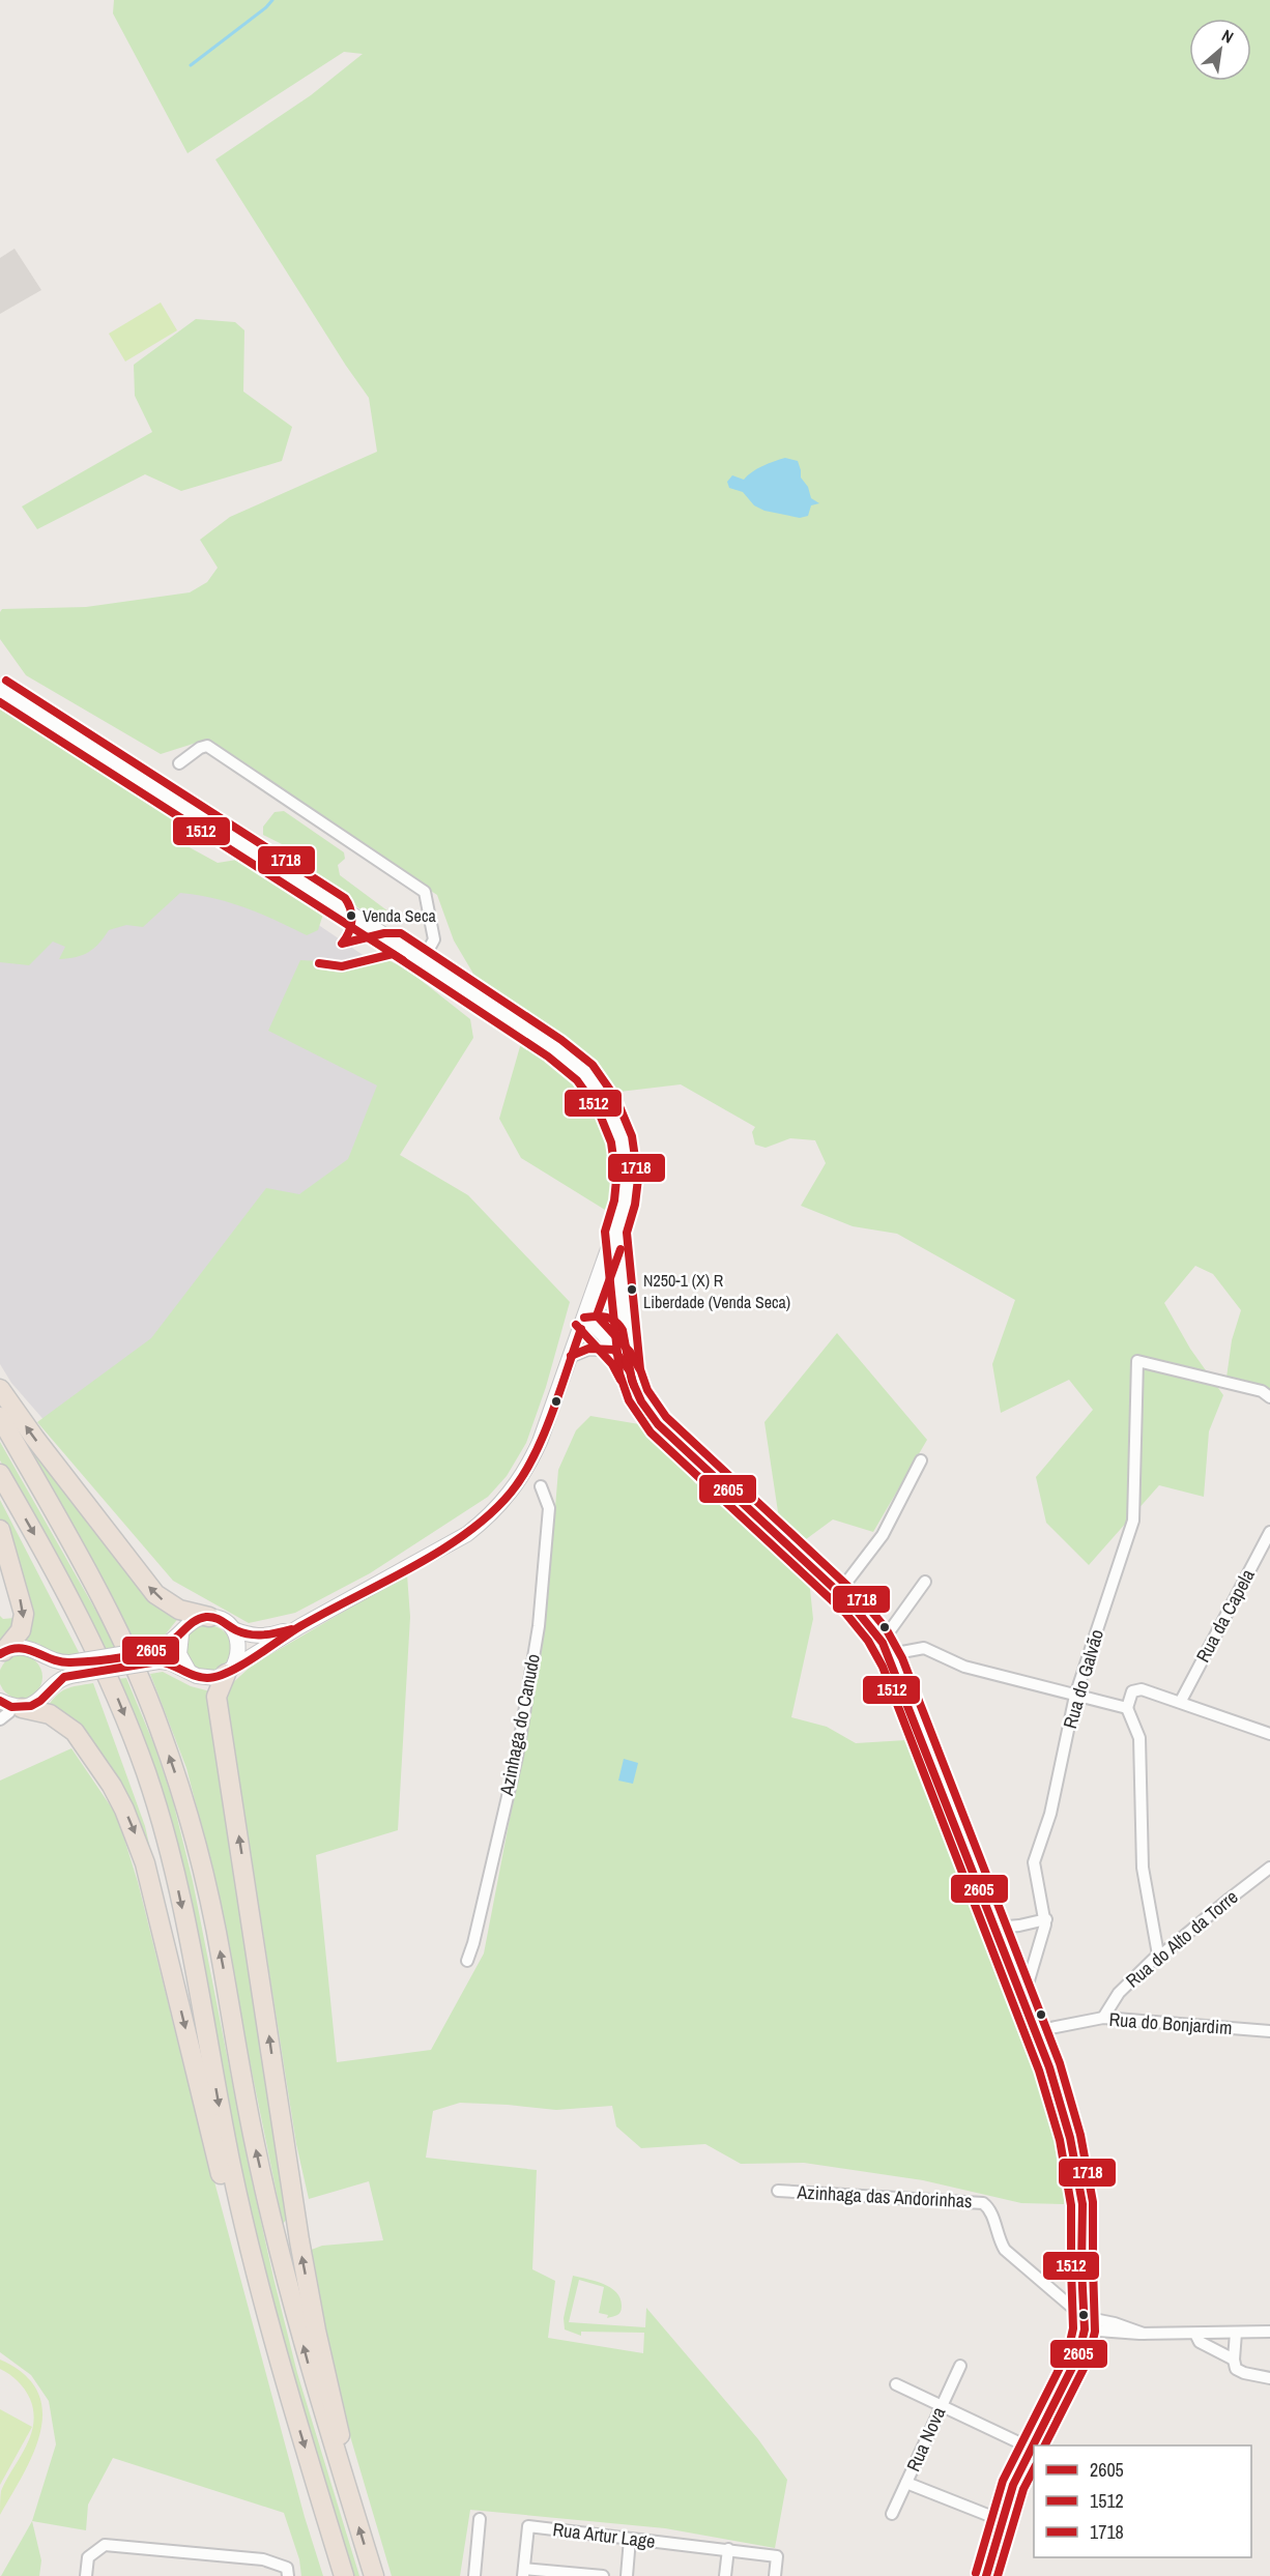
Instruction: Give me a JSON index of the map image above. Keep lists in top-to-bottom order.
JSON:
{
  "streets": {
    "street": [
      "Rua da Capela",
      "Rua do Galvão",
      "Azinhaga do Canudo",
      "Rua do Alto da Torre",
      "Rua do Bonjardim",
      "Azinhaga das Andorinhas",
      "Rua Nova",
      "Rua Artur Lage"
    ]
  },
  "crossings": [
    ["Rua do Alto da Torre", "Rua do Bonjardim"]
  ],
  "places": ["Venda Seca", "N250-1 (X) R Liberdade (Venda Seca)"],
  "lines": ["transit line 1718", "transit line 1512", "transit line 2605"],
  "legend": ["2605", "1512", "1718"],
  "north": "top right"
}
